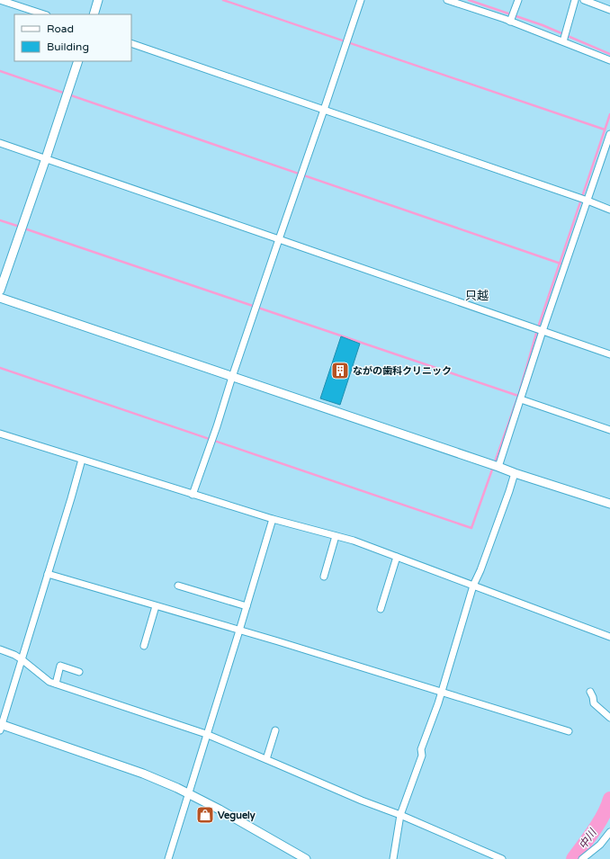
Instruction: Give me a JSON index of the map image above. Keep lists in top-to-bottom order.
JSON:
{
  "districts": ["只越"],
  "water": ["中川"],
  "places": {
    "building": ["ながの歯科クリニック"],
    "shop": ["Veguely"]
  },
  "legend": ["Road", "Building"]
}
